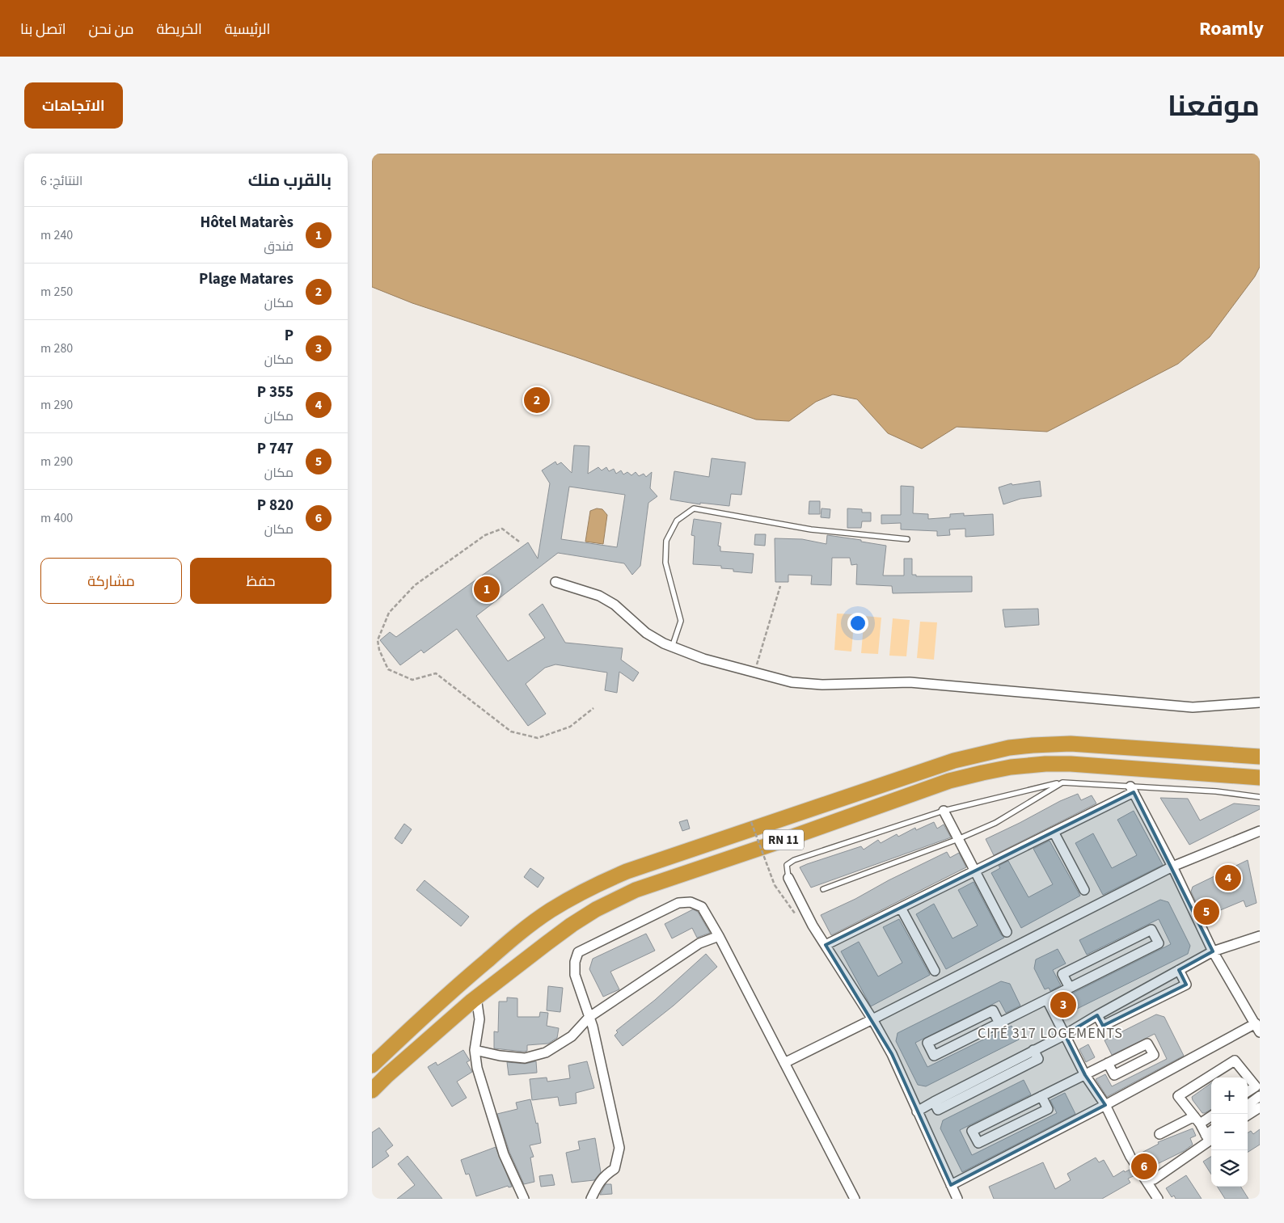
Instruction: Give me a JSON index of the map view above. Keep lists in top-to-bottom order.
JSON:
{
  "streets": {
    "highway": ["RN 11"]
  },
  "districts": ["CITÉ 317 LOGEMENTS"],
  "page": {
    "header": "Roamly",
    "nav": [
      "الرئيسية",
      "الخريطة",
      "من نحن",
      "اتصل بنا"
    ],
    "title": "موقعنا",
    "buttons": [
      "الاتجاهات",
      ["حفظ", "مشاركة"]
    ],
    "heading": ["بالقرب منك", "النتائج: 6"],
    "list": [
      {
        "mark": "1",
        "name": "Hôtel Matarès",
        "note": "فندق",
        "value": "240 m"
      },
      {
        "mark": "2",
        "name": "Plage Matares",
        "note": "مكان",
        "value": "250 m"
      },
      {
        "mark": "3",
        "name": "P",
        "note": "مكان",
        "value": "280 m"
      },
      {
        "mark": "4",
        "name": "P 355",
        "note": "مكان",
        "value": "290 m"
      },
      {
        "mark": "5",
        "name": "P 747",
        "note": "مكان",
        "value": "290 m"
      },
      {
        "mark": "6",
        "name": "P 820",
        "note": "مكان",
        "value": "400 m"
      }
    ],
    "pins": [
      "2",
      "1",
      "4",
      "5",
      "3",
      "6"
    ],
    "map_buttons": ["+", "−"]
  }
}
